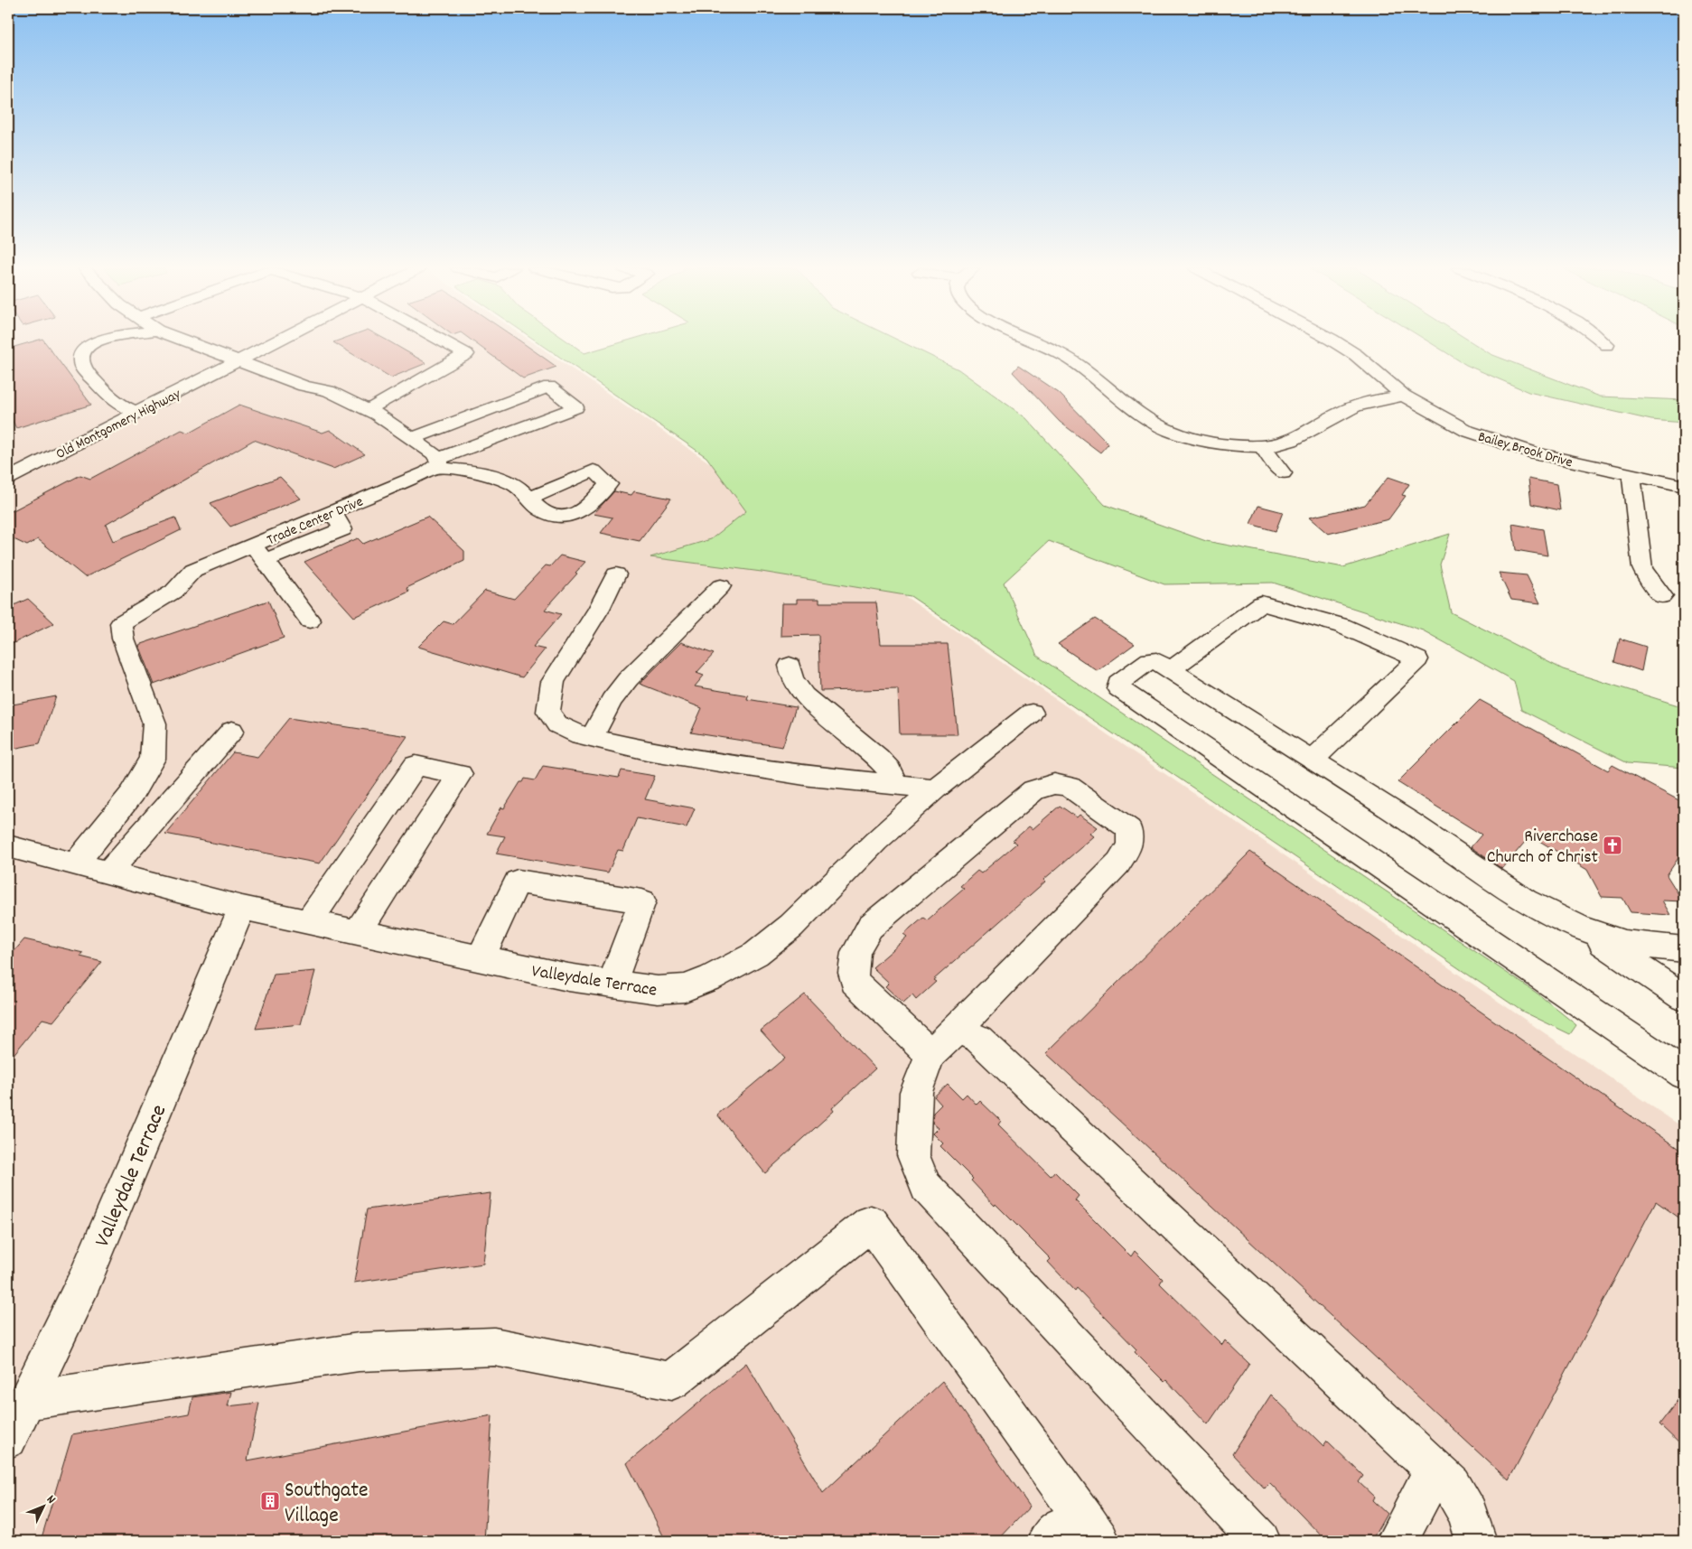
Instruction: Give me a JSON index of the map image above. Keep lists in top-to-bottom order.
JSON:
{
  "streets": {
    "street": [
      "Old Montgomery Highway",
      "Bailey Brook Drive",
      "Trade Center Drive",
      "Valleydale Terrace"
    ]
  },
  "crossings": [
    ["Trade Center Drive", "Valleydale Terrace"]
  ],
  "places": {
    "church": ["Riverchase Church of Christ"],
    "building": ["Southgate Village"]
  },
  "north": "top right"
}
